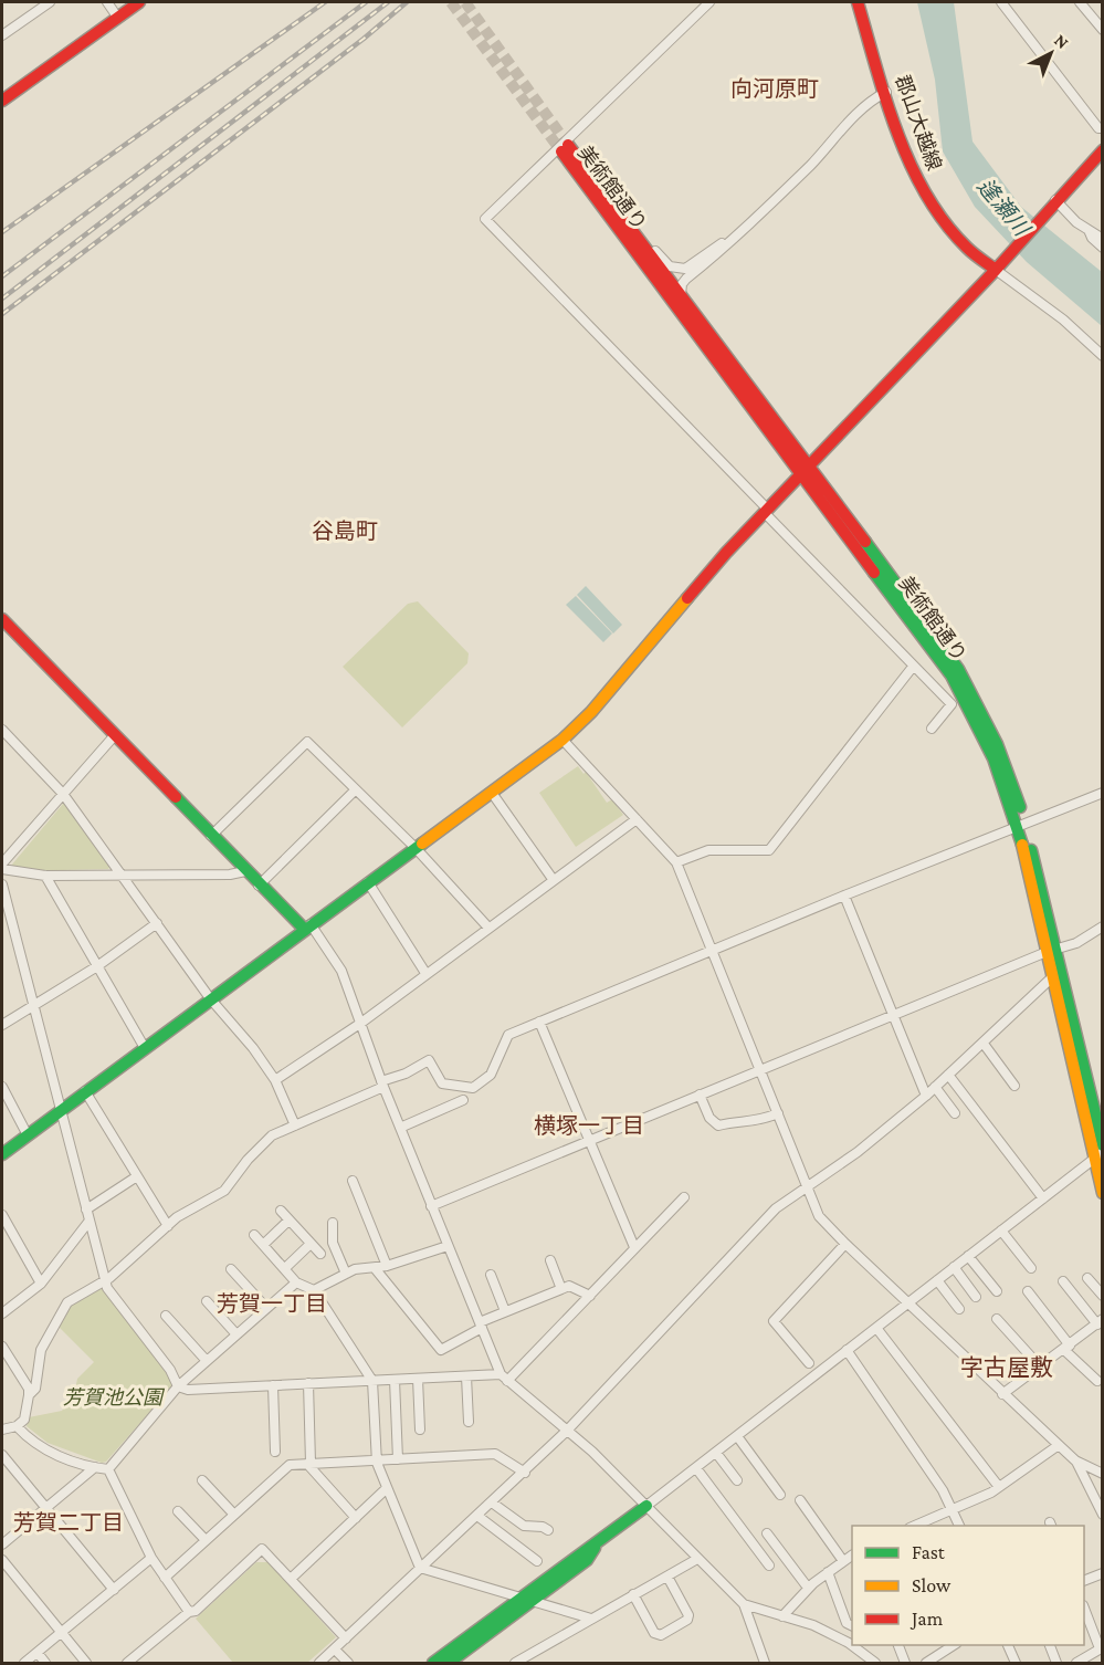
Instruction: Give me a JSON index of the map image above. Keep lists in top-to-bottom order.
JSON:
{
  "streets": {
    "street": ["郡山大越線", "美術館通り"]
  },
  "districts": [
    "向河原町",
    "谷島町",
    "横塚一丁目",
    "芳賀一丁目",
    "字古屋敷",
    "芳賀二丁目"
  ],
  "water": ["逢瀬川"],
  "parks": ["芳賀池公園"],
  "legend": ["Fast", "Slow", "Jam"],
  "north": "top right"
}
